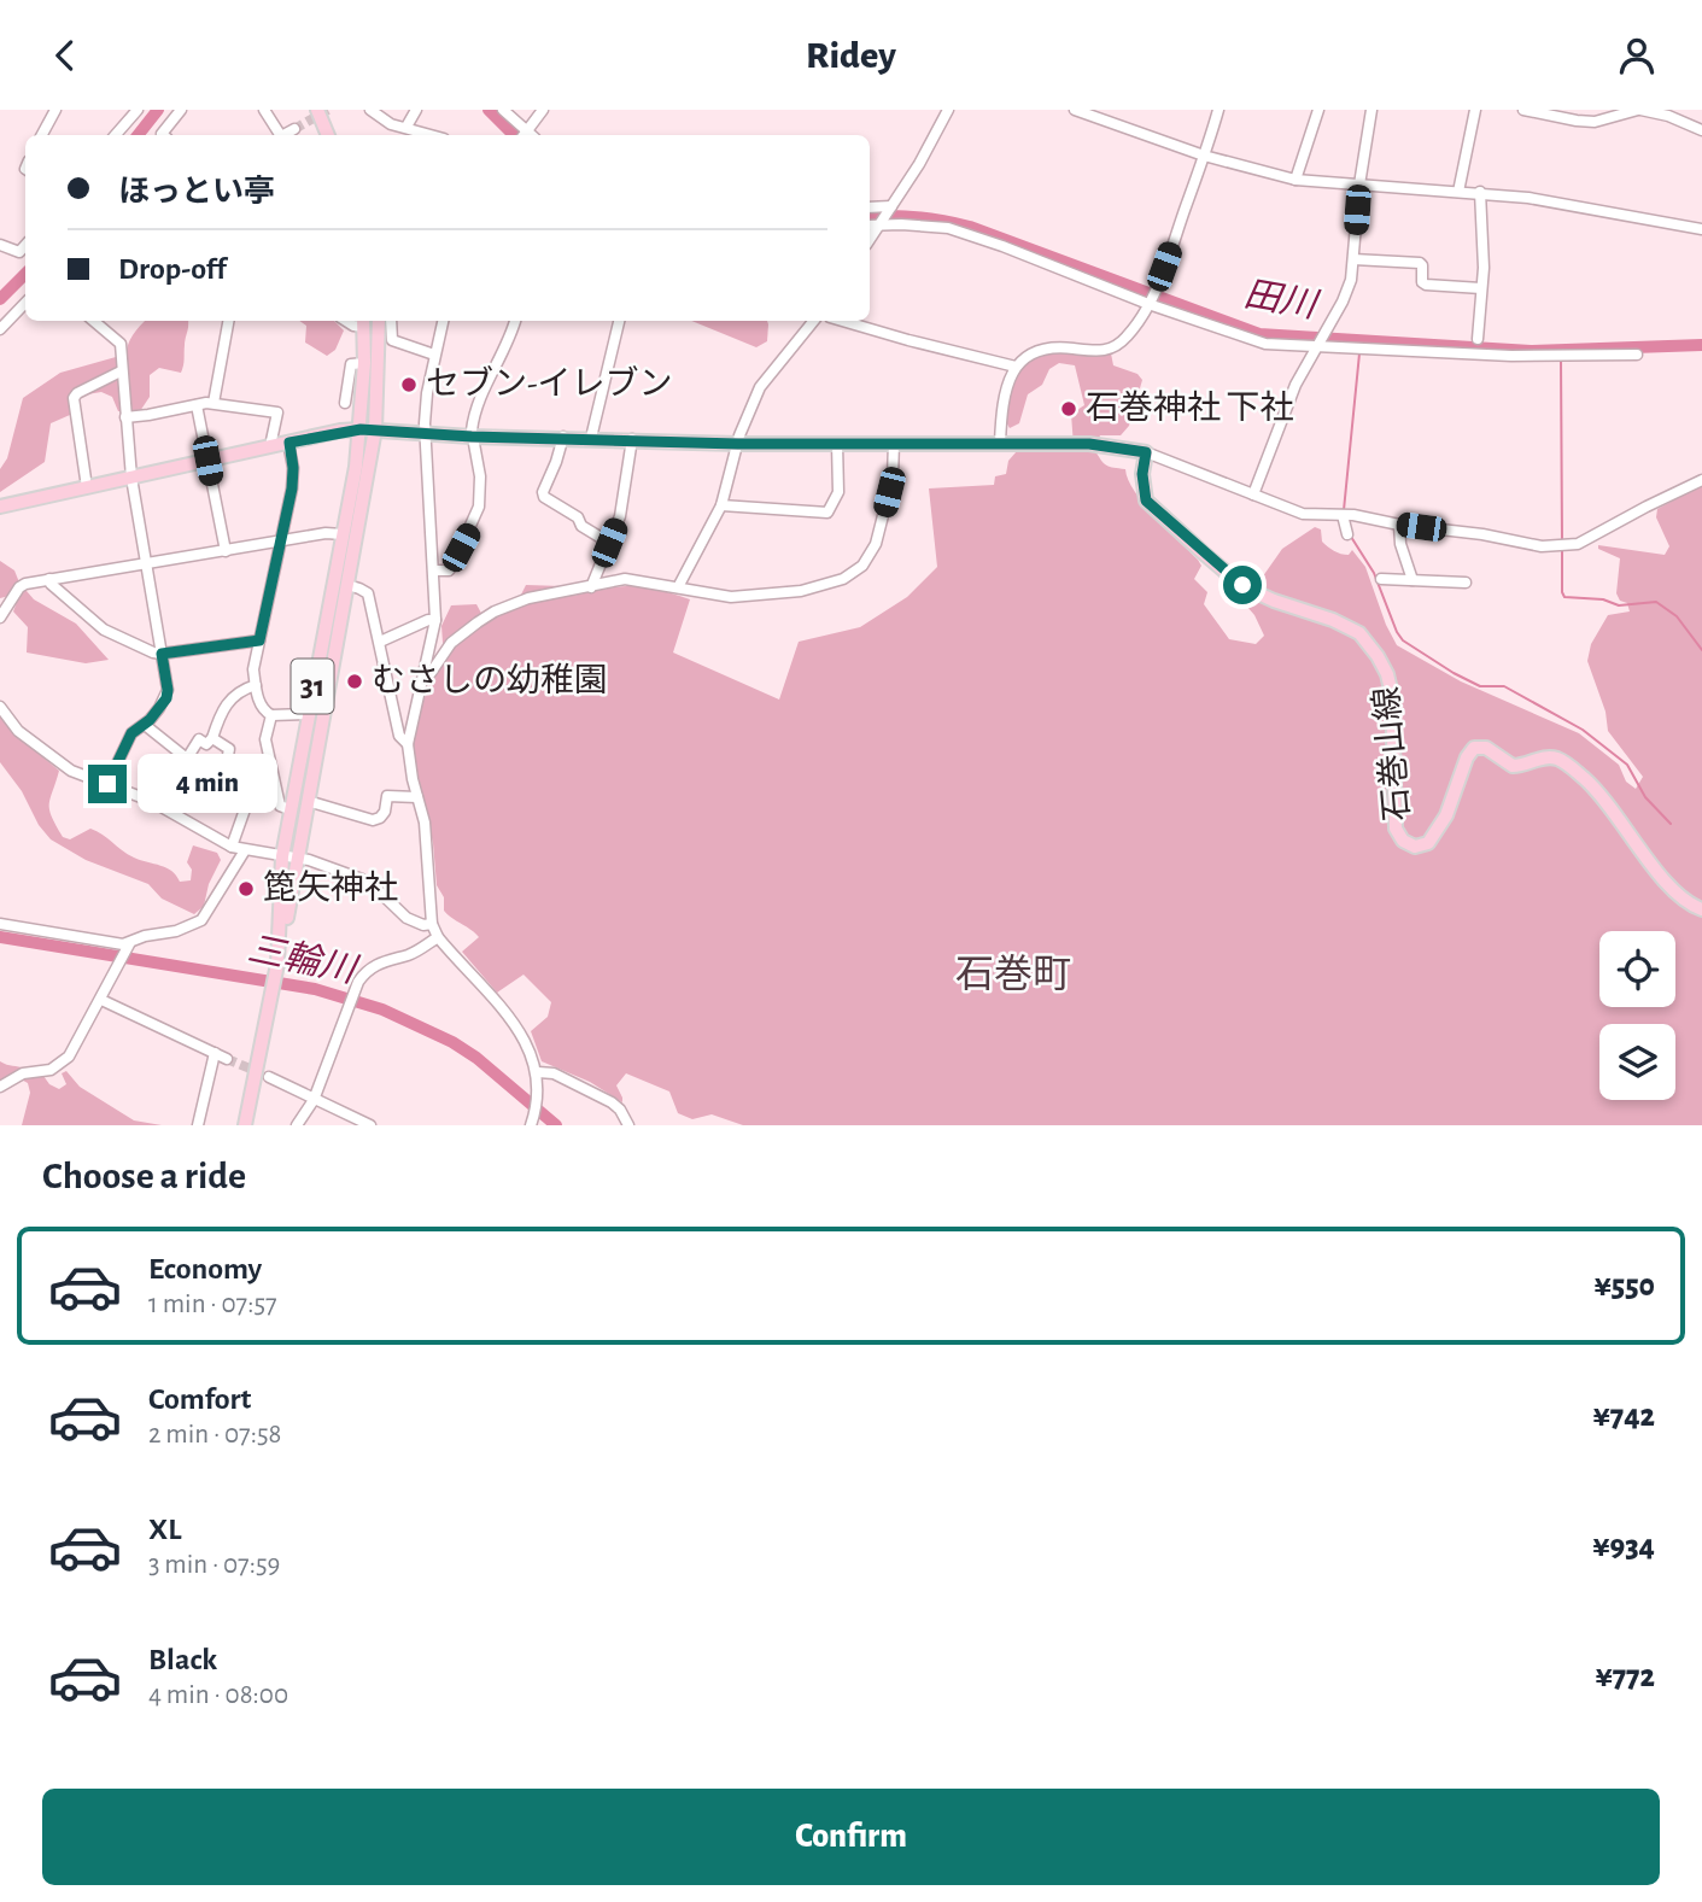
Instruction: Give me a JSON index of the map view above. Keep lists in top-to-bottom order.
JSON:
{
  "streets": {
    "main road": ["31", "石巻山線"]
  },
  "districts": ["石巻町"],
  "water": ["田川", "三輪川"],
  "places": [
    "セブン-イレブン",
    "石巻神社 下社",
    "むさしの幼稚園",
    "箆矢神社"
  ],
  "page": {
    "header": "Ridey",
    "banner": ["ほっとい亭", "Drop-off"],
    "bubble": "4 min",
    "heading": "Choose a ride",
    "list": [
      {
        "name": "Economy",
        "note": "1 min · 07:57",
        "value": "¥550"
      },
      {
        "name": "Comfort",
        "note": "2 min · 07:58",
        "value": "¥742"
      },
      {
        "name": "XL",
        "note": "3 min · 07:59",
        "value": "¥934"
      },
      {
        "name": "Black",
        "note": "4 min · 08:00",
        "value": "¥772"
      }
    ],
    "buttons": "Confirm"
  }
}
